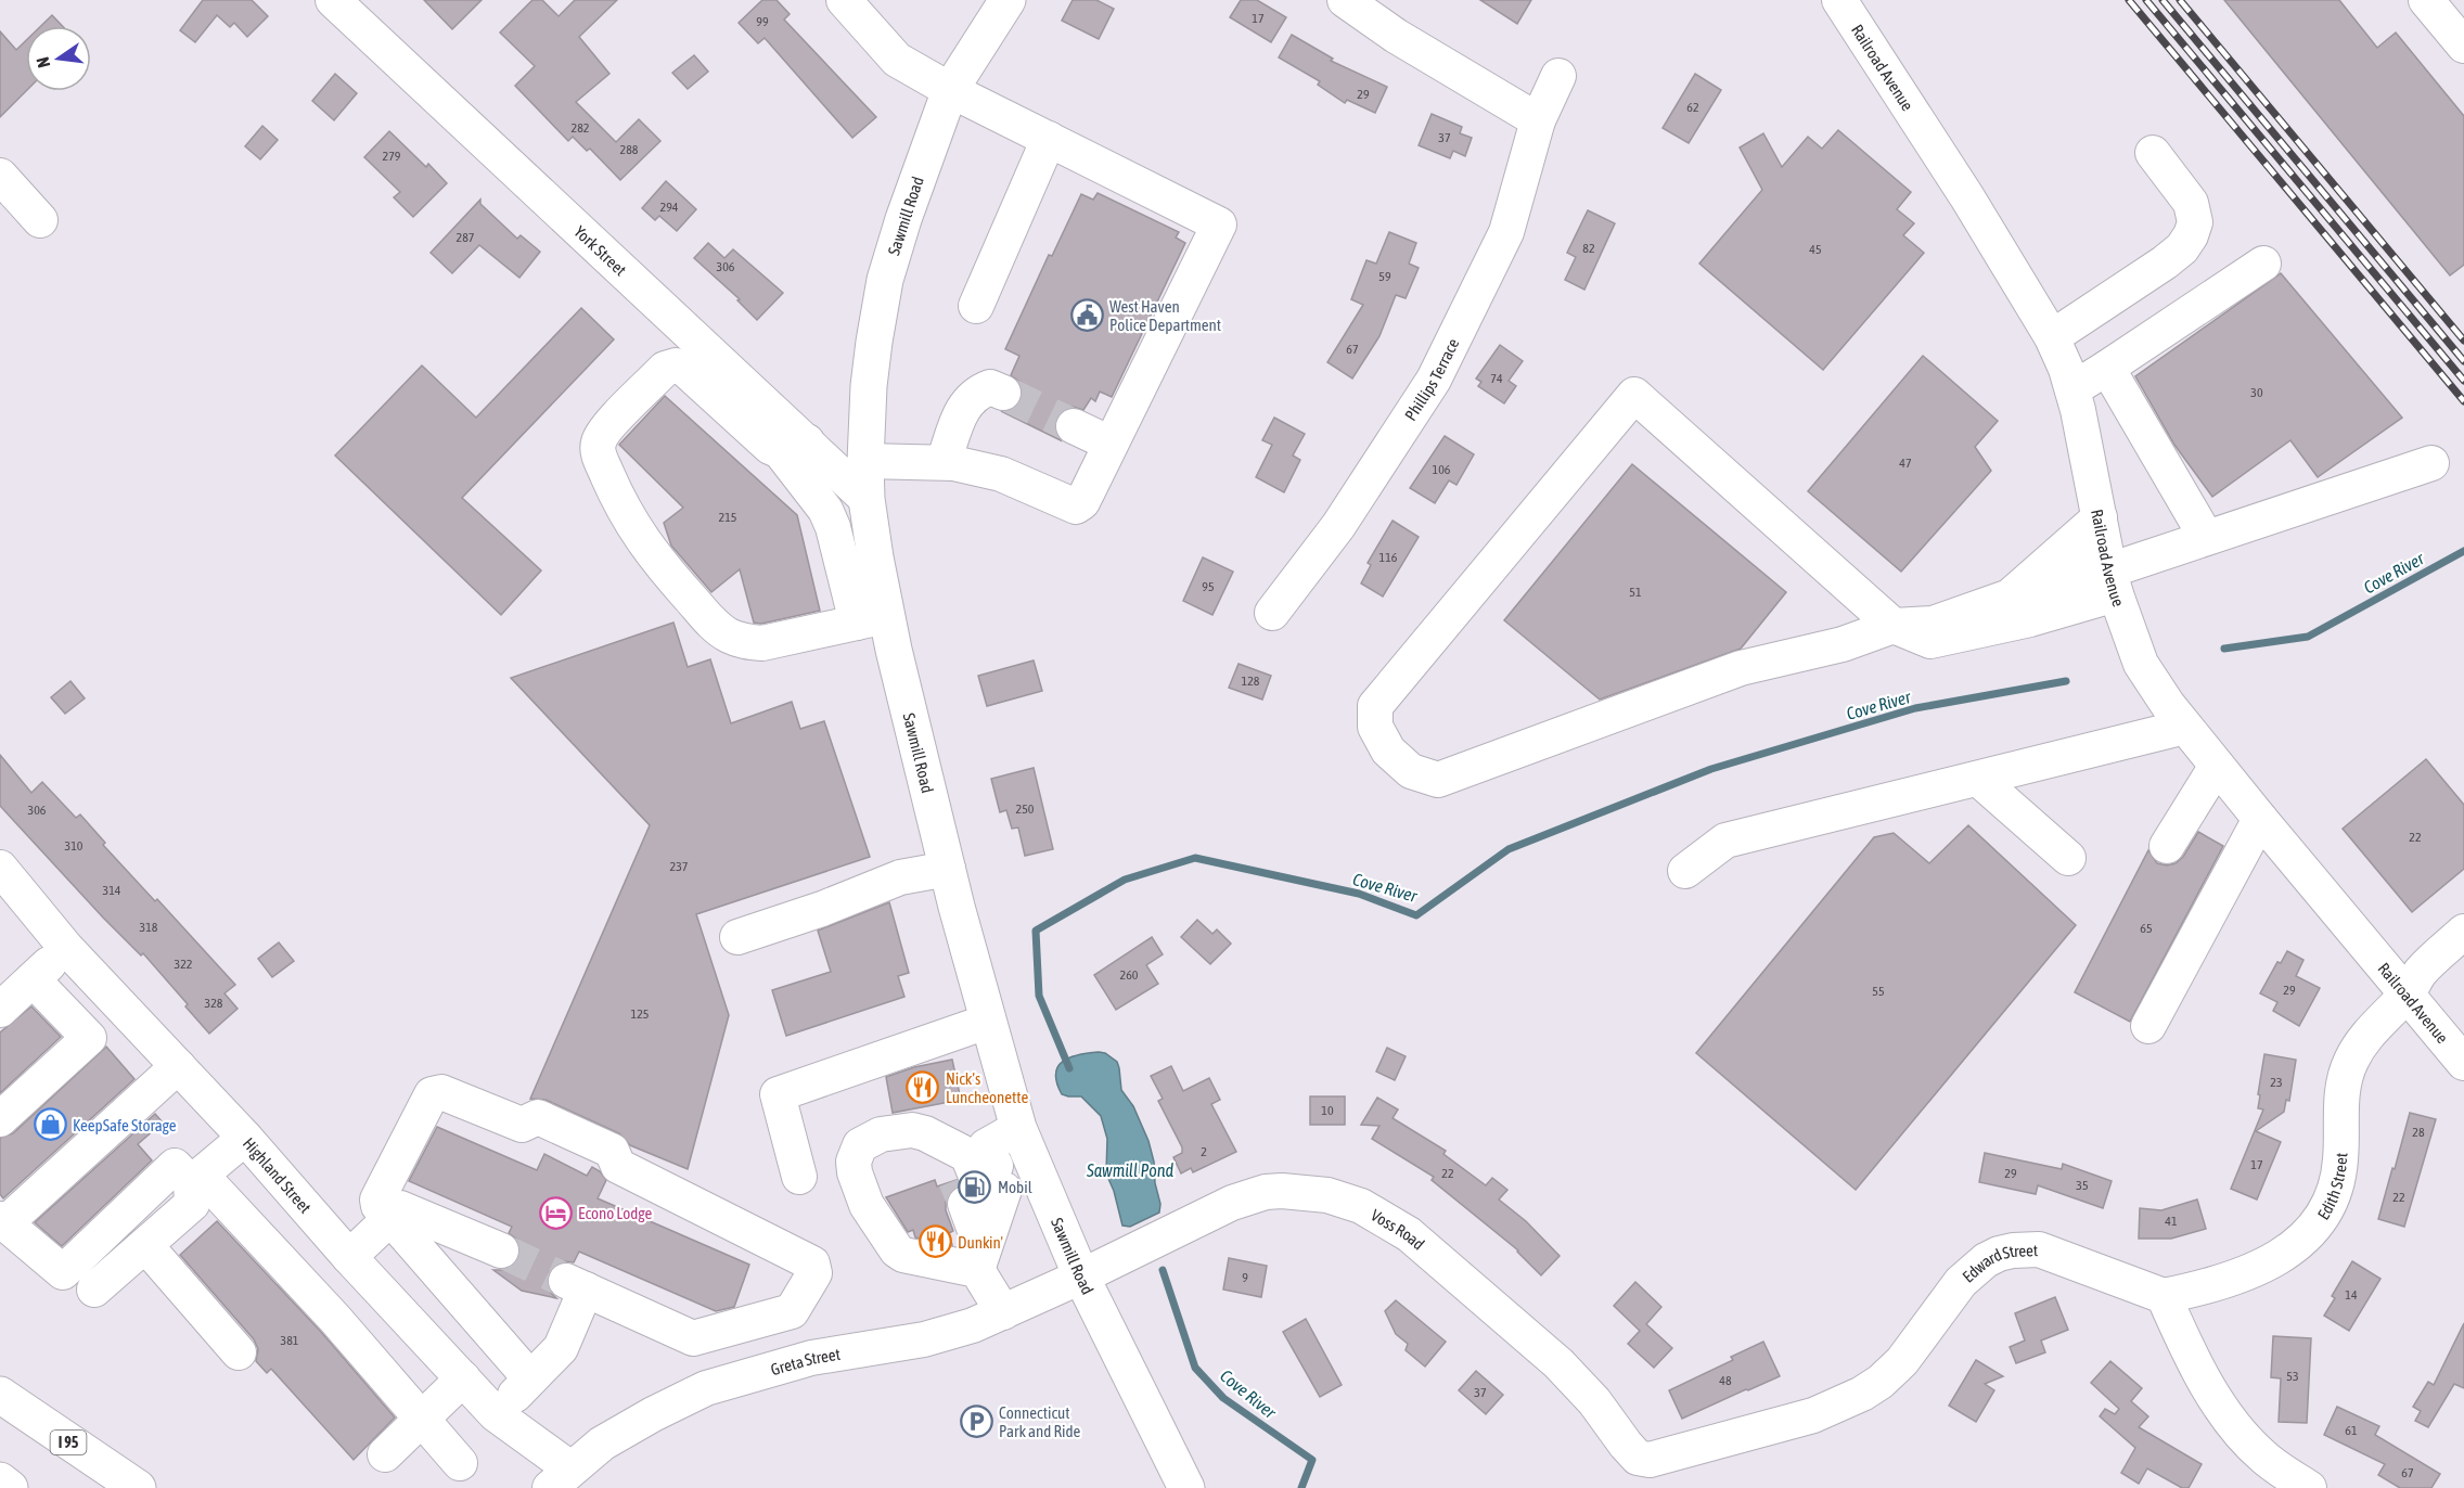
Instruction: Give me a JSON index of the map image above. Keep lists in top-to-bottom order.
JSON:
{
  "streets": {
    "main road": ["Sawmill Road", "I 95"],
    "street": [
      "Railroad Avenue",
      "York Street",
      "Phillips Terrace",
      "Highland Street",
      "Edith Street",
      "Voss Road",
      "Edward Street",
      "Greta Street"
    ]
  },
  "crossings": [
    ["Railroad Avenue", "Edith Street"],
    ["Sawmill Road", "York Street"],
    ["Sawmill Road", "Voss Road"],
    ["Sawmill Road", "Greta Street"],
    ["Highland Street", "Greta Street"],
    ["Edith Street", "Edward Street"],
    ["Voss Road", "Edward Street"],
    ["Voss Road", "Greta Street"]
  ],
  "water": ["Cove River", "Sawmill Pond"],
  "places": {
    "public building": ["West Haven Police Department"],
    "restaurant": ["Nick’s Luncheonette", "Dunkin'"],
    "shop": ["KeepSafe Storage"],
    "fuel station": ["Mobil"],
    "hotel": ["Econo Lodge"],
    "parking": ["Connecticut Park and Ride"]
  },
  "house_numbers": [
    "17",
    "99",
    "29",
    "62",
    "282",
    "37",
    "288",
    "279",
    "294",
    "287",
    "82",
    "45",
    "306",
    "59",
    "67",
    "74",
    "30",
    "47",
    "106",
    "215",
    "116",
    "95",
    "51",
    "128",
    "250",
    "306",
    "22",
    "310",
    "237",
    "314",
    "318",
    "65",
    "322",
    "260",
    "29",
    "55",
    "328",
    "125",
    "23",
    "10",
    "28",
    "2",
    "17",
    "22",
    "29",
    "35",
    "22",
    "41",
    "9",
    "14",
    "381",
    "53",
    "48",
    "37",
    "61",
    "67"
  ],
  "north": "left"
}
